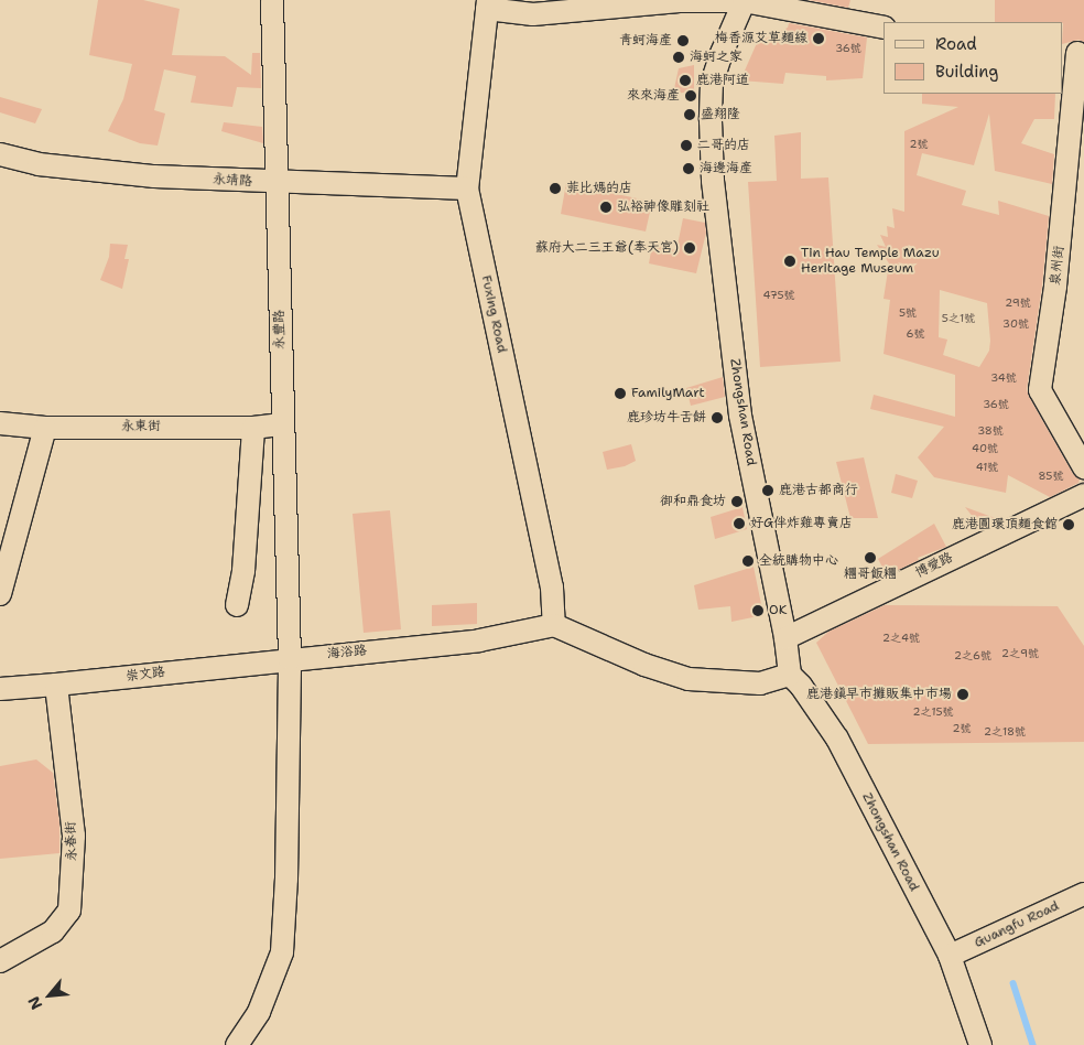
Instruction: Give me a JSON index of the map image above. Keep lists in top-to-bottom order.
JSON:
{
  "streets": {
    "street": [
      "永靖路",
      "泉州街",
      "Fuxing Road",
      "永豐路",
      "Zhongshan Road",
      "永東街",
      "博愛路",
      "海浴路",
      "崇文路",
      "永春街",
      "Guangfu Road"
    ]
  },
  "crossings": [
    ["永靖路", "Fuxing Road"],
    ["永靖路", "永豐路"],
    ["Fuxing Road", "海浴路"],
    ["永豐路", "永東街"],
    ["永豐路", "海浴路"],
    ["永豐路", "崇文路"],
    ["Zhongshan Road", "博愛路"],
    ["Zhongshan Road", "Guangfu Road"],
    ["海浴路", "崇文路"],
    ["崇文路", "永春街"]
  ],
  "places": [
    "梅香源艾草麵線",
    "青蚵海產",
    "海蚵之家",
    "鹿港阿道",
    "來來海產",
    "盛翔隆",
    "二哥的店",
    "海邊海產",
    "菲比媽的店",
    "弘裕神像雕刻社",
    "蘇府大二三王爺(奉天宮)",
    "Tin Hau Temple Mazu Heritage Museum",
    "FamilyMart",
    "鹿珍坊牛舌餅",
    "鹿港古都商行",
    "御和鼎食坊",
    "好G伴炸雞專賣店",
    "鹿港圓環頂麵食館",
    "糰哥飯糰",
    "全統購物中心",
    "OK",
    "鹿港鎮早市攤販集中市場"
  ],
  "house_numbers": [
    "36號",
    "2號",
    "475號",
    "29號",
    "5號",
    "5之1號",
    "30號",
    "6號",
    "34號",
    "36號",
    "38號",
    "40號",
    "41號",
    "85號",
    "2之4號",
    "2之9號",
    "2之6號",
    "2之15號",
    "2號",
    "2之18號"
  ],
  "legend": ["Road", "Building"],
  "north": "bottom left"
}
